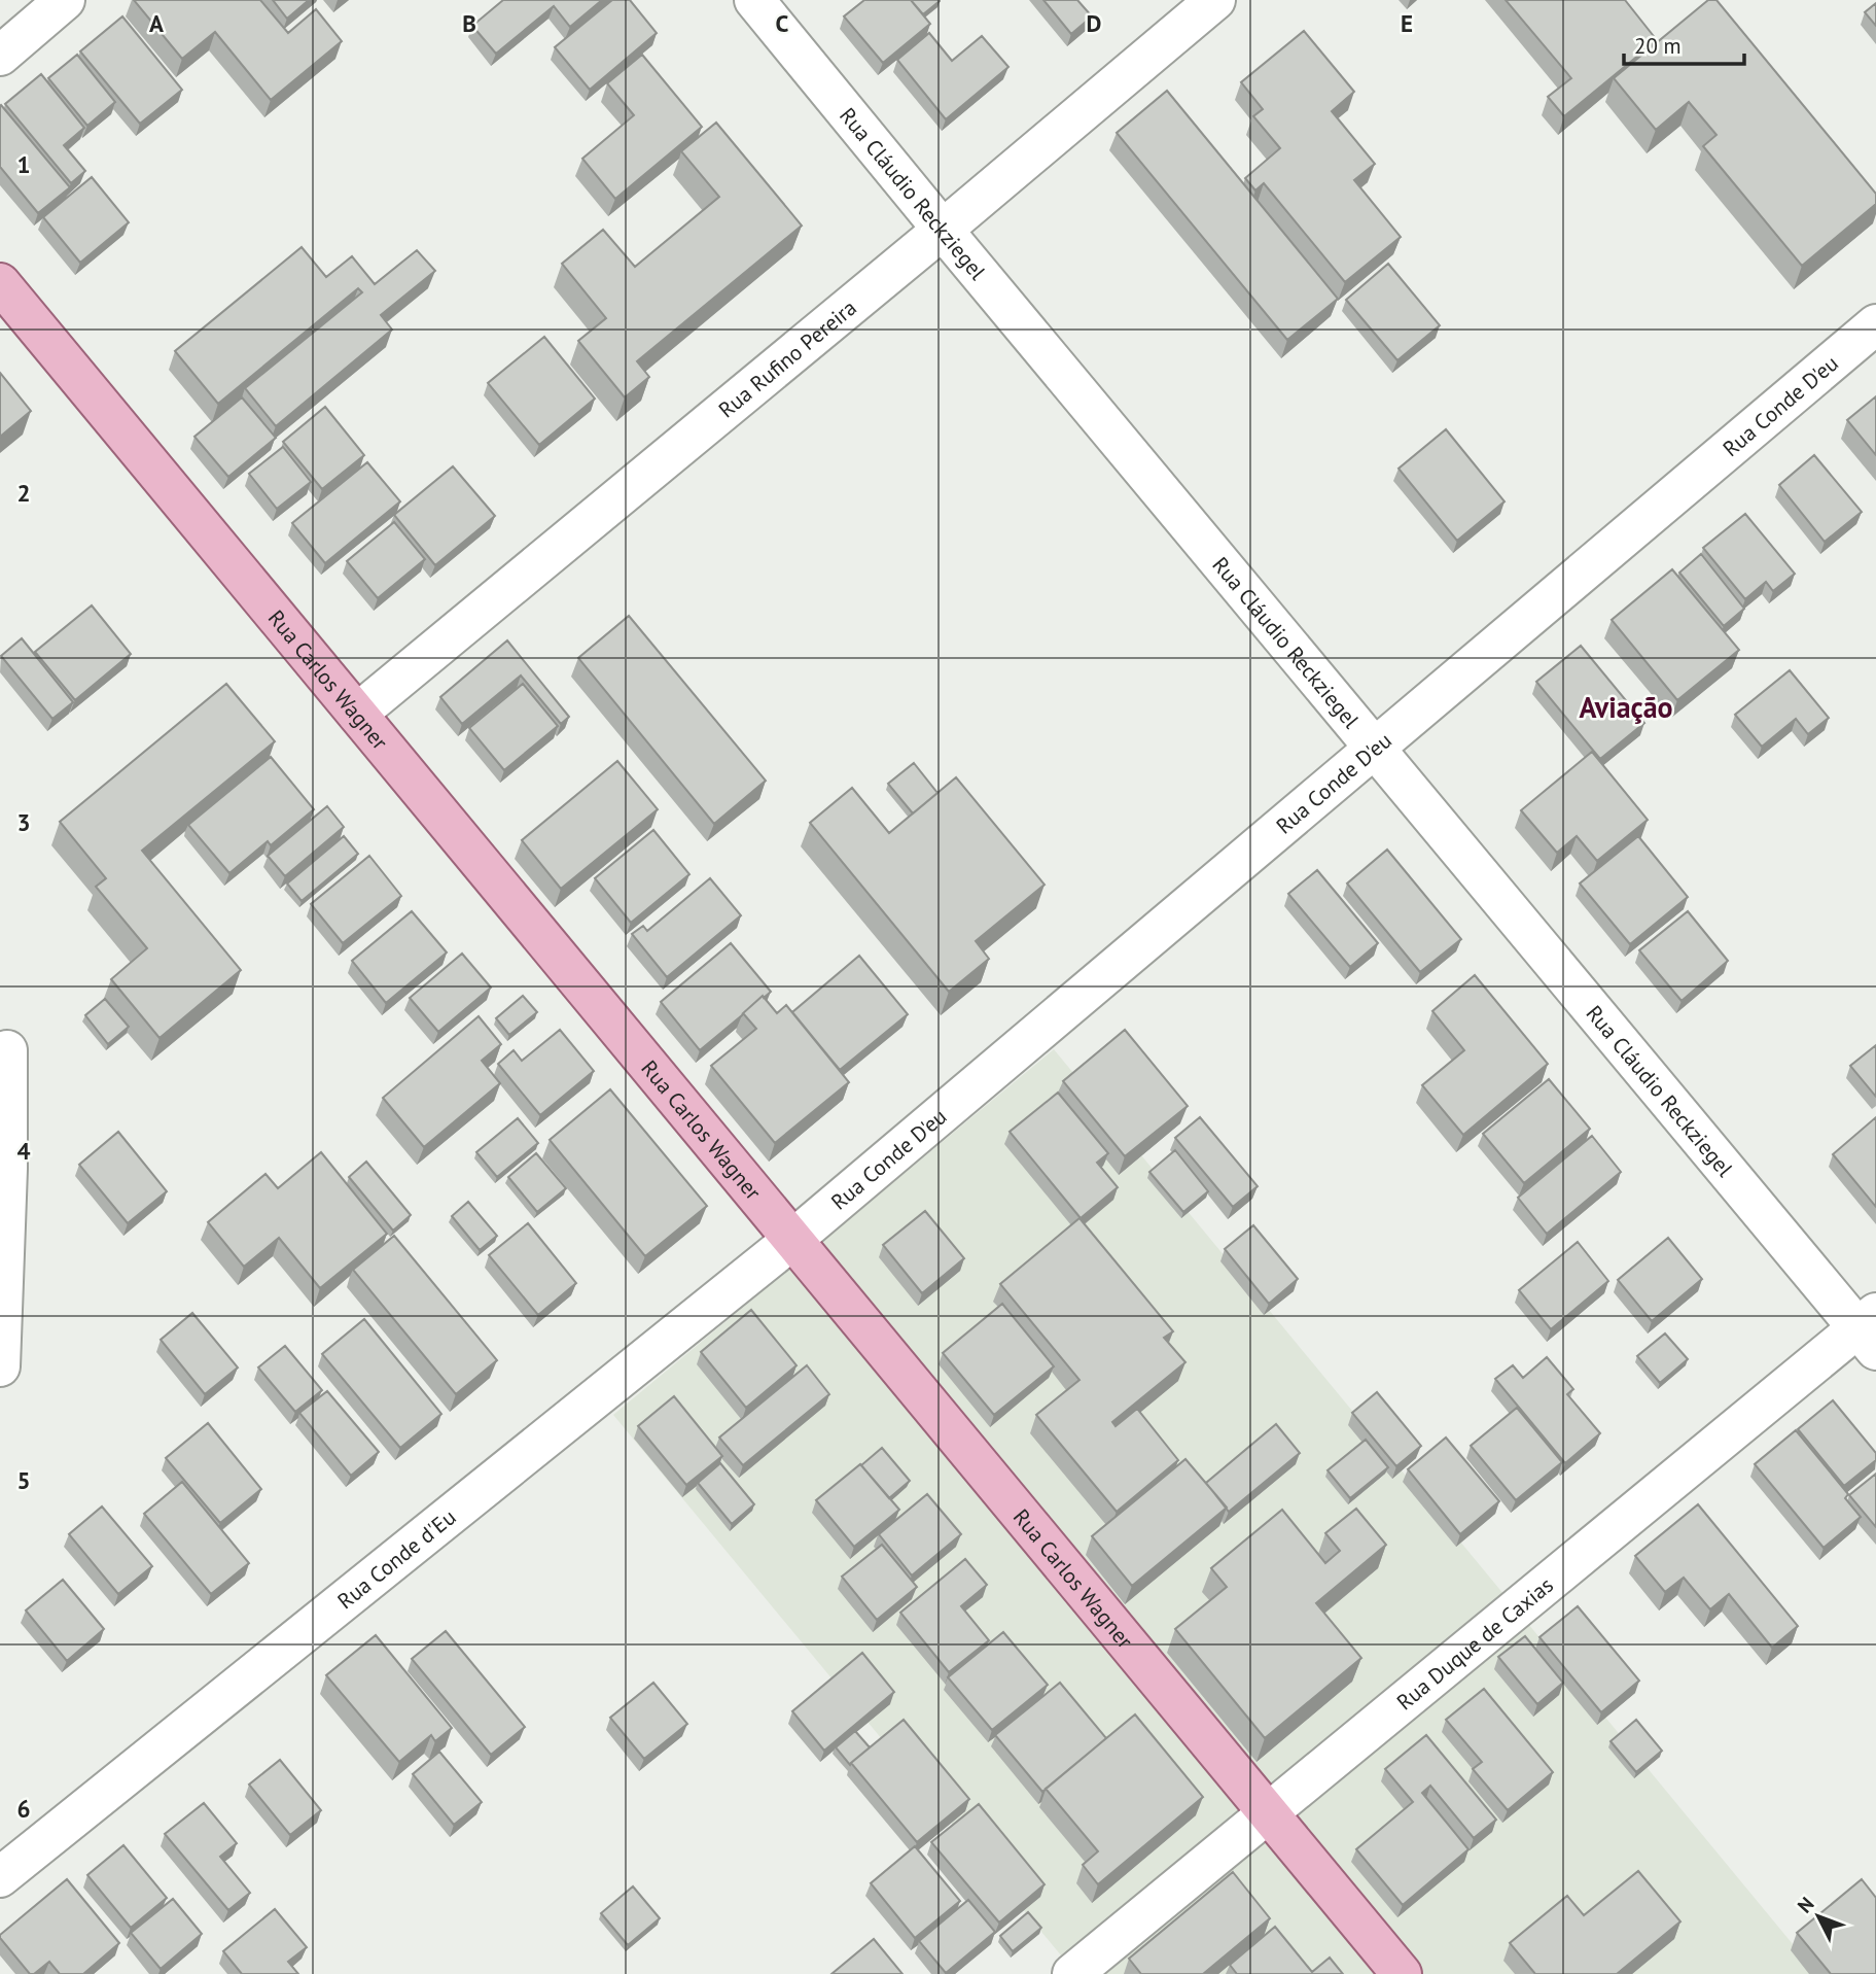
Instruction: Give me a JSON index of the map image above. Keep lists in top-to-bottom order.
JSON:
{
  "streets": {
    "main road": ["Rua Carlos Wagner"],
    "street": [
      "Rua Cláudio Reckziegel",
      "Rua Rufino Pereira",
      "Rua Conde D'eu",
      "Rua Conde d'Eu",
      "Rua Duque de Caxias"
    ]
  },
  "crossings": [
    ["Rua Cláudio Reckziegel", "Rua Rufino Pereira"],
    ["Rua Cláudio Reckziegel", "Rua Conde D'eu"],
    ["Rua Cláudio Reckziegel", "Rua Duque de Caxias"],
    ["Rua Rufino Pereira", "Rua Carlos Wagner"],
    ["Rua Conde D'eu", "Rua Carlos Wagner"],
    ["Rua Conde D'eu", "Rua Conde d'Eu"],
    ["Rua Carlos Wagner", "Rua Conde d'Eu"],
    ["Rua Carlos Wagner", "Rua Duque de Caxias"]
  ],
  "districts": ["Aviação"],
  "scale_bar": "20 m",
  "north": "top left",
  "grid": {
    "columns": [
      "A",
      "B",
      "C",
      "D",
      "E"
    ],
    "rows": [
      "1",
      "2",
      "3",
      "4",
      "5",
      "6"
    ]
  }
}
